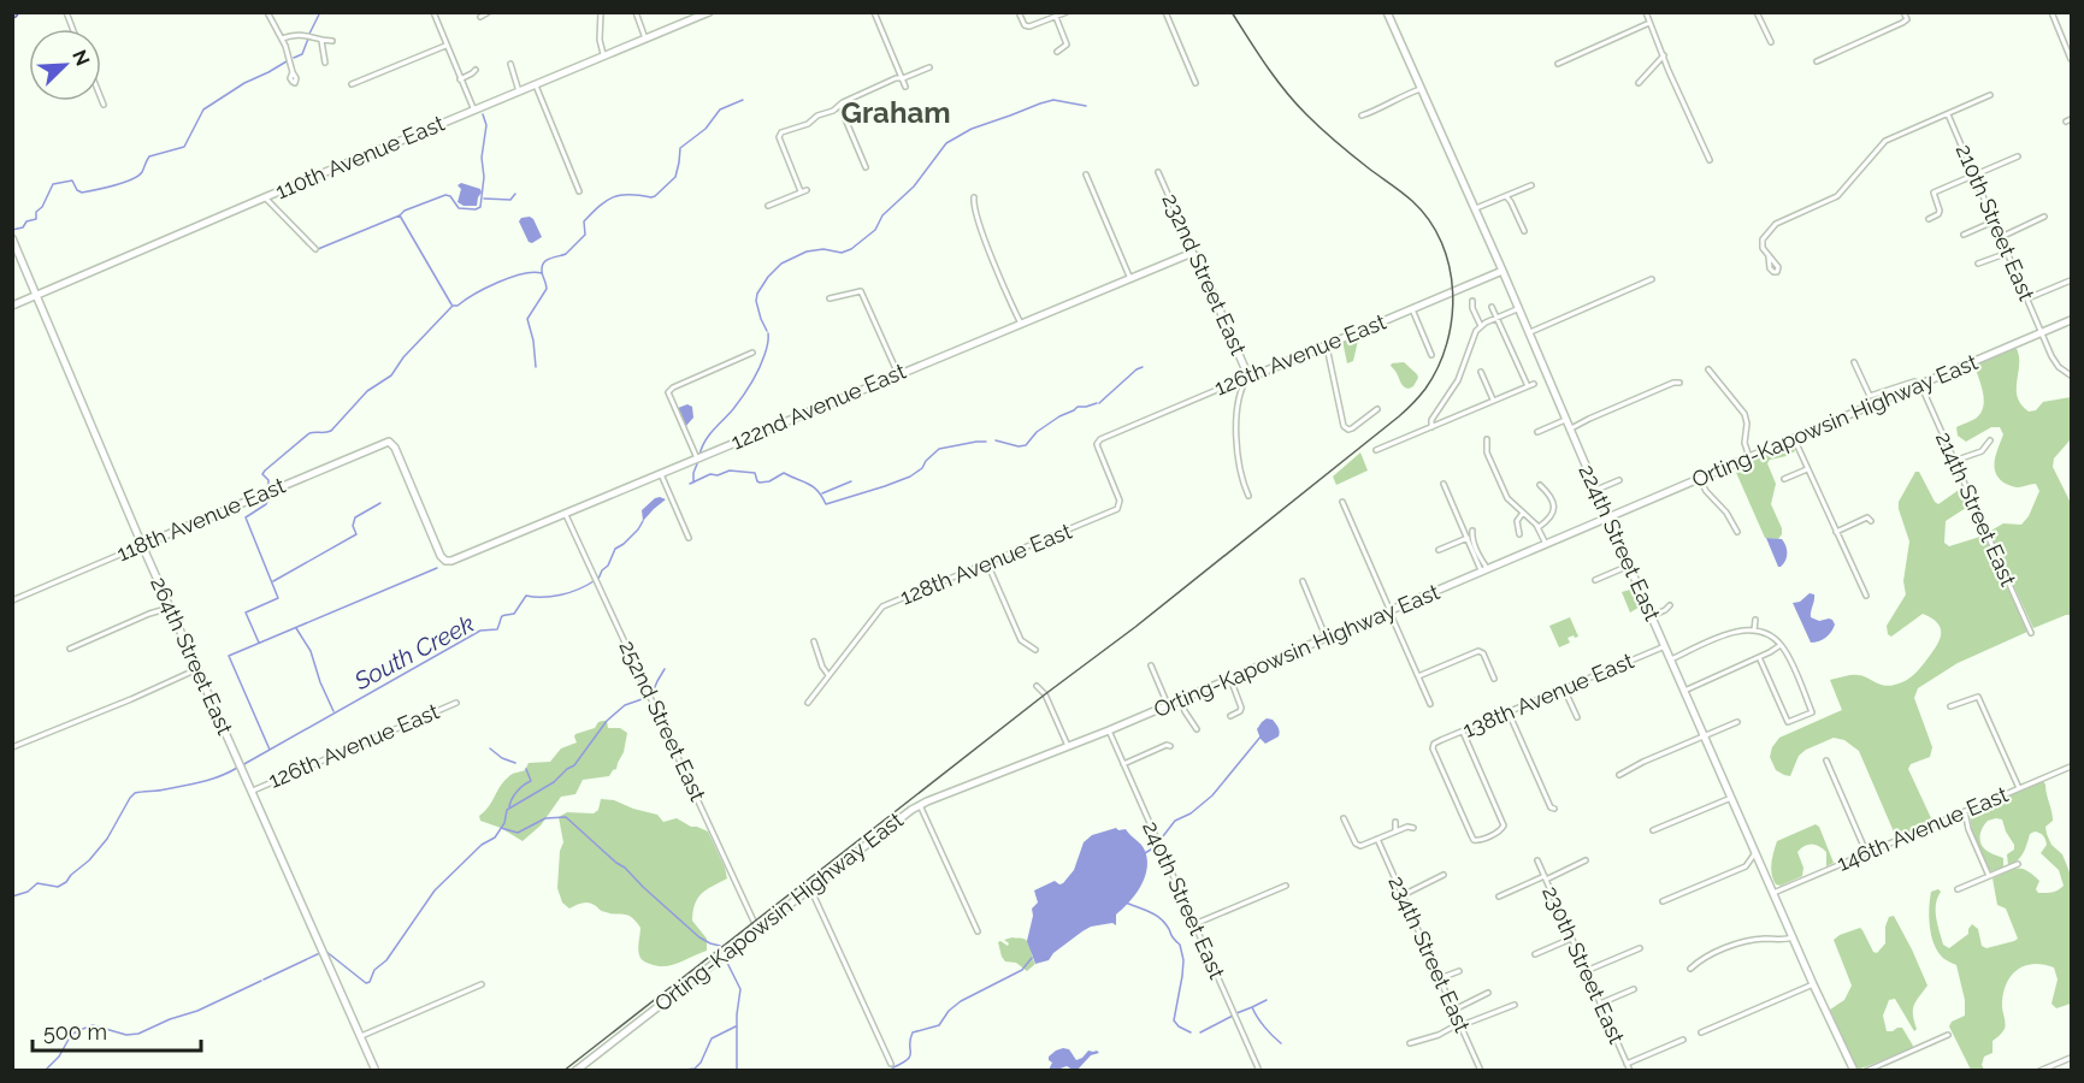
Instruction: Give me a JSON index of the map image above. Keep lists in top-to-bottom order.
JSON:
{
  "streets": {
    "street": [
      "110th Avenue East",
      "210th Street East",
      "232nd Street East",
      "126th Avenue East",
      "122nd Avenue East",
      "Orting-Kapowsin Highway East",
      "214th Street East",
      "118th Avenue East",
      "224th Street East",
      "128th Avenue East",
      "264th Street East",
      "138th Avenue East",
      "252nd Street East",
      "146th Avenue East",
      "240th Street East",
      "234th Street East",
      "230th Street East"
    ]
  },
  "crossings": [
    ["110th Avenue East", "264th Street East"],
    ["210th Street East", "Orting-Kapowsin Highway East"],
    ["232nd Street East", "126th Avenue East"],
    ["232nd Street East", "122nd Avenue East"],
    ["126th Avenue East", "224th Street East"],
    ["126th Avenue East", "128th Avenue East"],
    ["126th Avenue East", "264th Street East"],
    ["122nd Avenue East", "118th Avenue East"],
    ["122nd Avenue East", "252nd Street East"],
    ["Orting-Kapowsin Highway East", "214th Street East"],
    ["Orting-Kapowsin Highway East", "224th Street East"],
    ["Orting-Kapowsin Highway East", "252nd Street East"],
    ["Orting-Kapowsin Highway East", "240th Street East"],
    ["118th Avenue East", "264th Street East"],
    ["224th Street East", "138th Avenue East"],
    ["224th Street East", "146th Avenue East"]
  ],
  "districts": ["Graham"],
  "water": ["South Creek"],
  "scale_bar": "500 m",
  "north": "top right"
}
